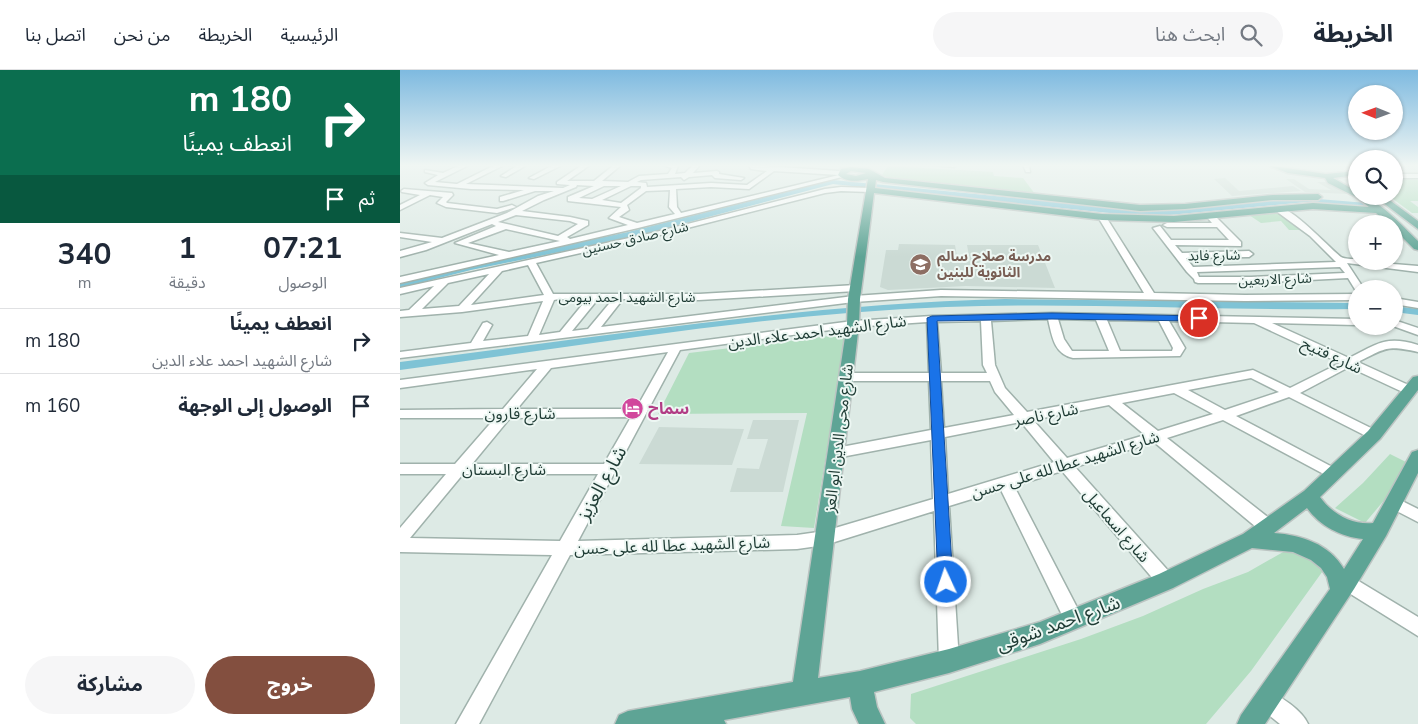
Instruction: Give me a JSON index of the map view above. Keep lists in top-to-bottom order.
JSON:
{
  "streets": {
    "main road": ["شارع محى الدين ابو العز", "شارع احمد شوقى"],
    "street": [
      "شارع صادق حسنين",
      "شارع فايد",
      "شارع الاربعين",
      "شارع الشهيد احمد بيومى",
      "شارع الشهيد احمد علاء الدين",
      "شارع فتيح",
      "شارع قارون",
      "شارع ناصر",
      "شارع الشهيد عطا لله على حسن",
      "شارع البستان",
      "شارع العزيز",
      "شارع اسماعيل"
    ]
  },
  "crossings": [
    ["شارع الشهيد احمد بيومى", "شارع الشهيد احمد علاء الدين"],
    ["شارع الشهيد احمد بيومى", "شارع محى الدين ابو العز"],
    ["شارع الشهيد احمد علاء الدين", "شارع فتيح"],
    ["شارع الشهيد احمد علاء الدين", "شارع محى الدين ابو العز"],
    ["شارع الشهيد احمد علاء الدين", "شارع العزيز"],
    ["شارع الشهيد احمد علاء الدين", "شارع اسماعيل"],
    ["شارع فتيح", "شارع الشهيد عطا لله على حسن"],
    ["شارع فتيح", "شارع احمد شوقى"],
    ["شارع قارون", "شارع العزيز"],
    ["شارع ناصر", "شارع محى الدين ابو العز"],
    ["شارع ناصر", "شارع الشهيد عطا لله على حسن"],
    ["شارع ناصر", "شارع اسماعيل"],
    ["شارع محى الدين ابو العز", "شارع الشهيد عطا لله على حسن"],
    ["شارع محى الدين ابو العز", "شارع احمد شوقى"],
    ["شارع الشهيد عطا لله على حسن", "شارع العزيز"],
    ["شارع الشهيد عطا لله على حسن", "شارع اسماعيل"],
    ["شارع البستان", "شارع العزيز"],
    ["شارع اسماعيل", "شارع احمد شوقى"]
  ],
  "places": {
    "school or university": ["مدرسة صلاح سالم الثانوية للبنين"],
    "hotel": ["سماح"]
  },
  "north": "left",
  "page": {
    "header": "الخريطة",
    "search": "ابحث هنا",
    "nav": [
      "الرئيسية",
      "الخريطة",
      "من نحن",
      "اتصل بنا"
    ],
    "turn": ["180 m", "انعطف يمينًا"],
    "map_buttons": ["+", "−"],
    "then": "ثم",
    "eta": [
      "07:21",
      "الوصول",
      "1",
      "دقيقة",
      "340",
      "m"
    ],
    "list": [
      {
        "name": "انعطف يمينًا",
        "note": "شارع الشهيد احمد علاء الدين",
        "value": "180 m"
      },
      {
        "name": "الوصول إلى الوجهة",
        "value": "160 m"
      }
    ],
    "buttons": ["خروج", "مشاركة"]
  }
}
